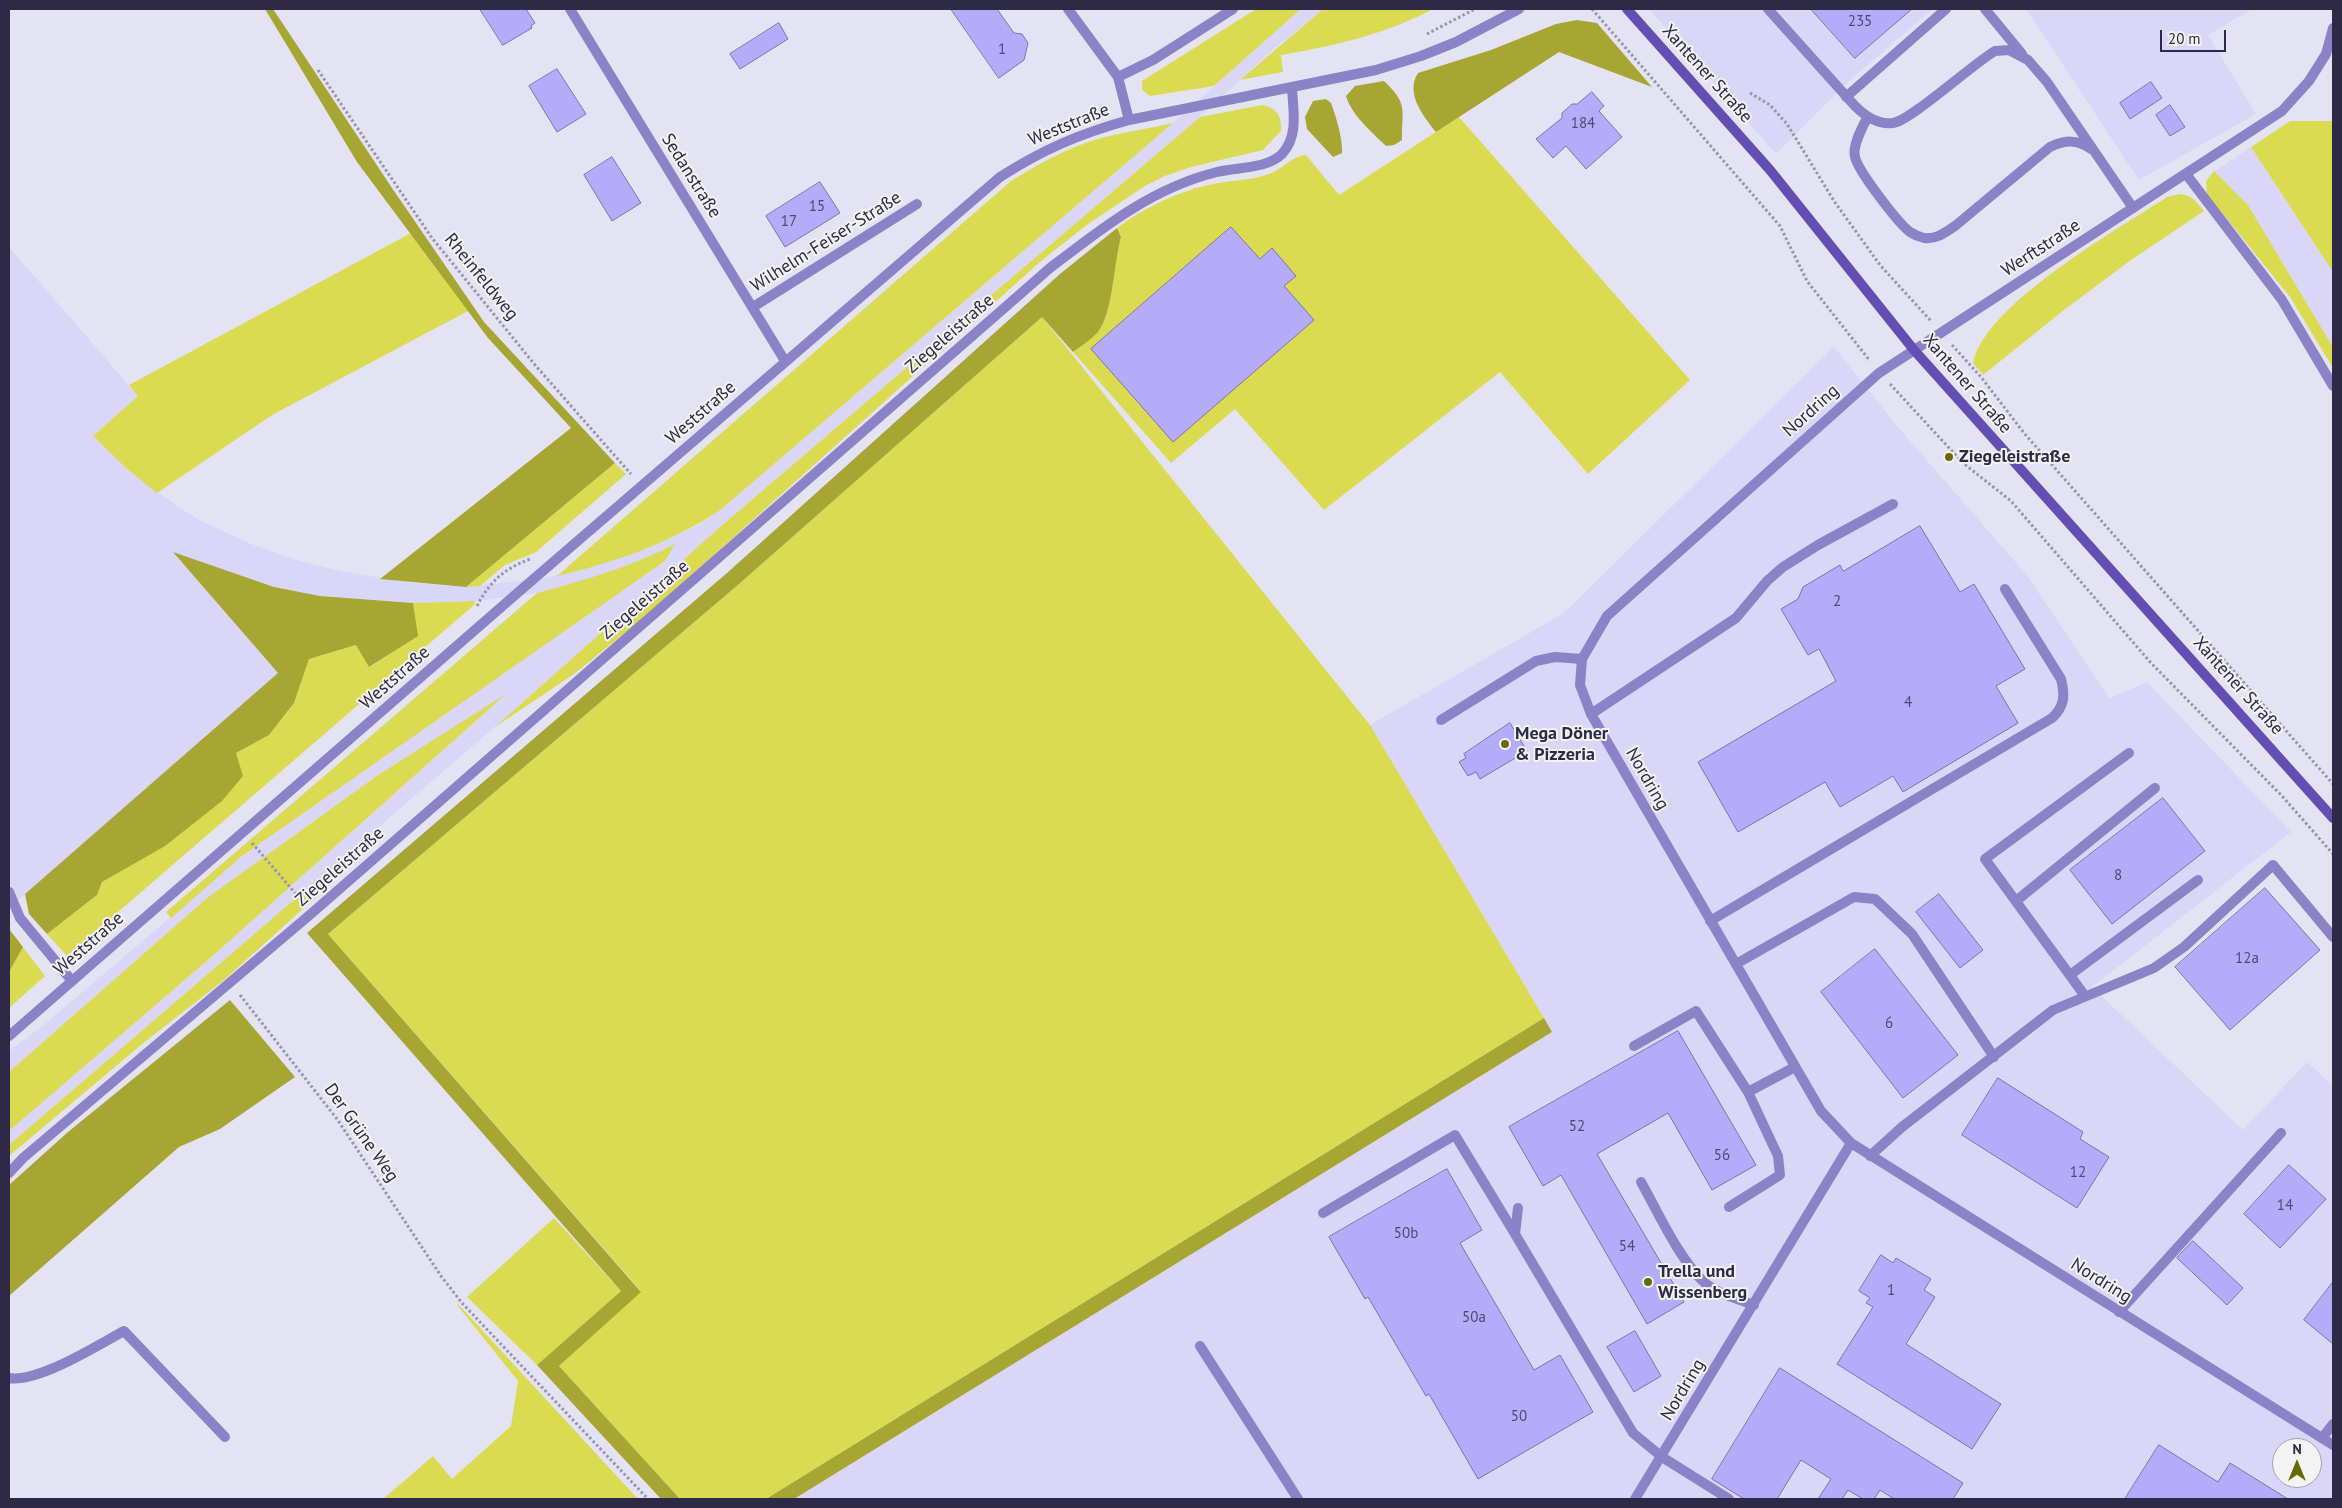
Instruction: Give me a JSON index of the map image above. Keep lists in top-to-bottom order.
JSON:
{
  "streets": {
    "main road": ["Xantener Straße"],
    "street": [
      "Weststraße",
      "Sedanstraße",
      "Wilhelm-Feiser-Straße",
      "Werftstraße",
      "Ziegeleistraße",
      "Nordring"
    ],
    "path": ["Rheinfeldweg", "Der Grüne Weg"]
  },
  "crossings": [
    ["Xantener Straße", "Werftstraße"],
    ["Xantener Straße", "Nordring"],
    ["Weststraße", "Sedanstraße"],
    ["Weststraße", "Rheinfeldweg"],
    ["Weststraße", "Ziegeleistraße"],
    ["Sedanstraße", "Wilhelm-Feiser-Straße"],
    ["Werftstraße", "Nordring"],
    ["Ziegeleistraße", "Der Grüne Weg"]
  ],
  "places": ["Ziegeleistraße", "Mega Döner & Pizzeria", "Trella und Wissenberg"],
  "house_numbers": [
    "235",
    "1",
    "184",
    "15",
    "17",
    "2",
    "4",
    "8",
    "12a",
    "6",
    "52",
    "56",
    "12",
    "14",
    "50b",
    "54",
    "1",
    "50a",
    "50"
  ],
  "scale_bar": "20 m",
  "north": "top"
}
